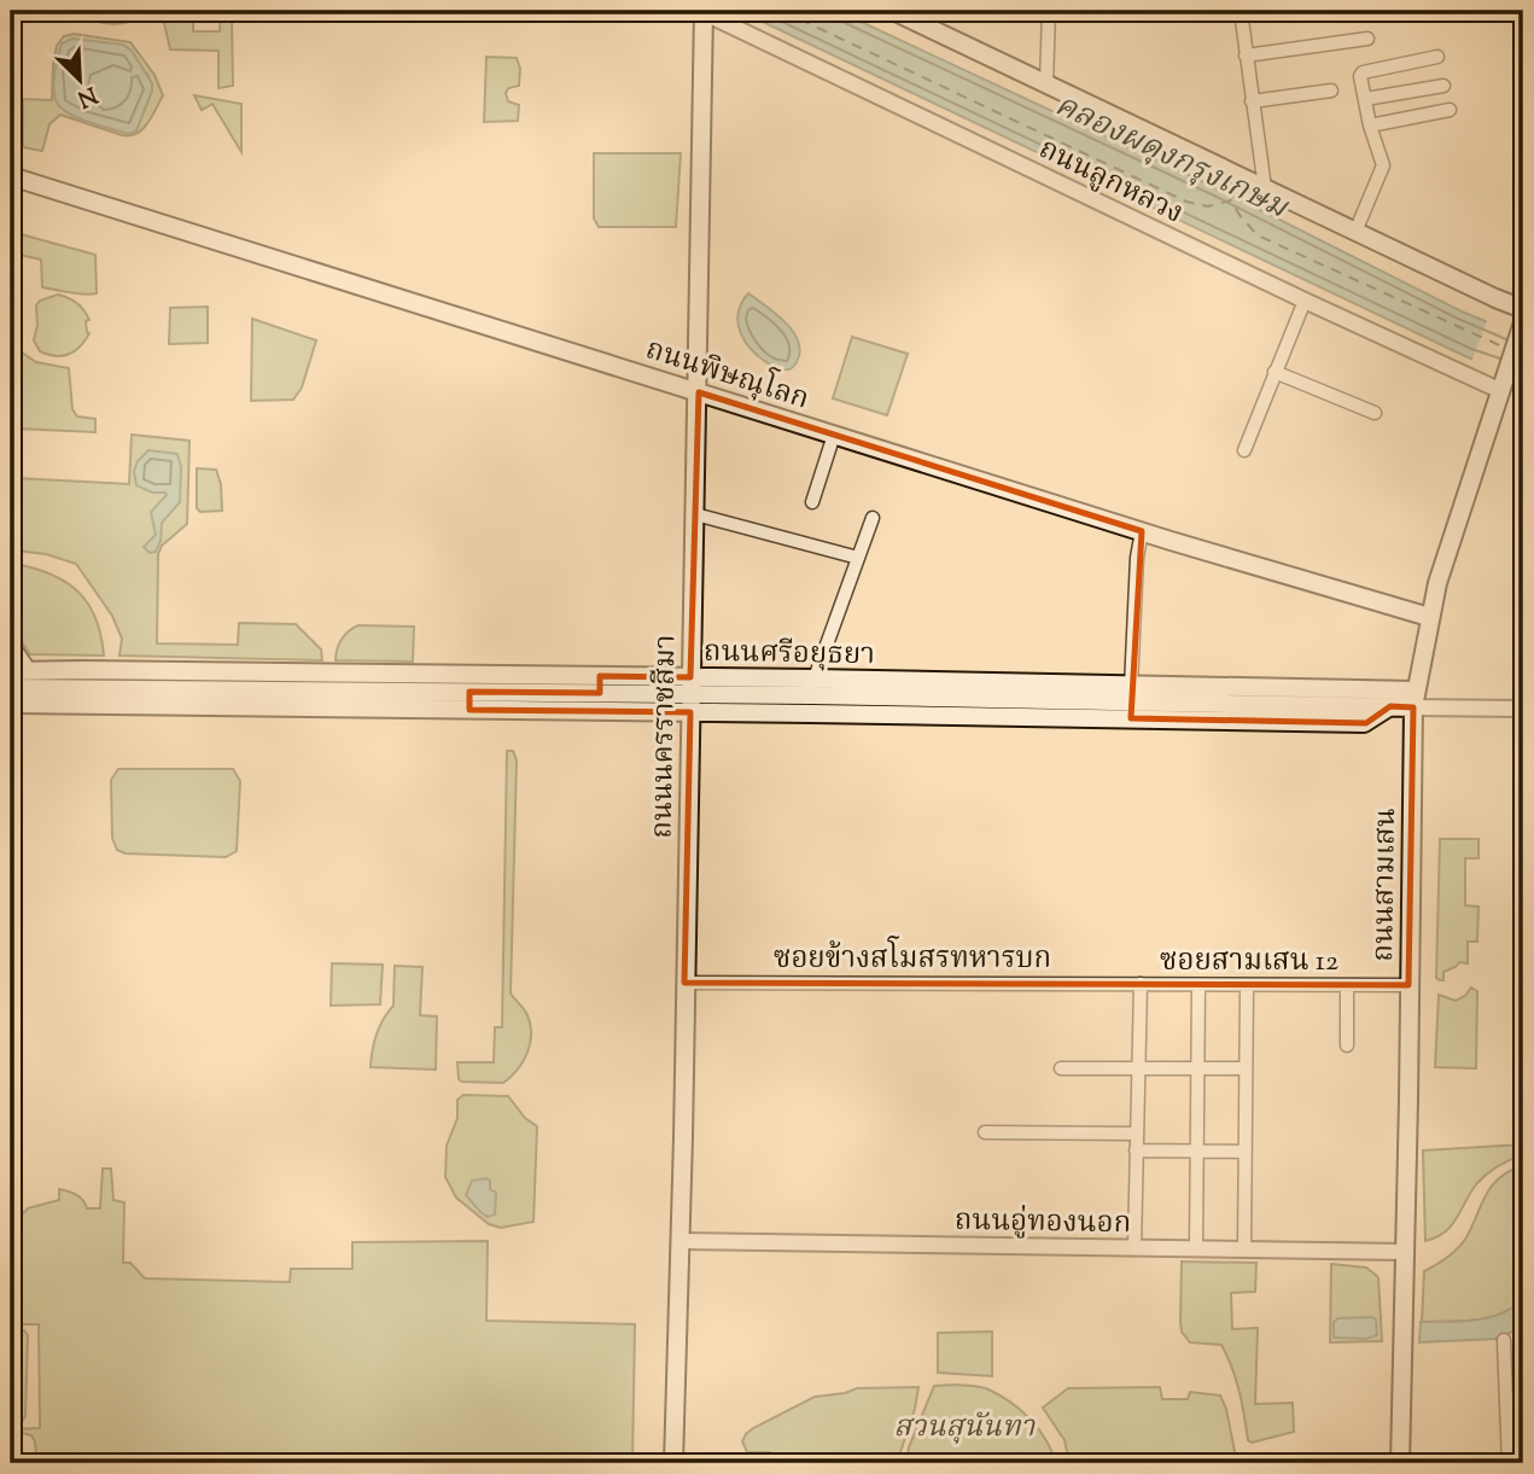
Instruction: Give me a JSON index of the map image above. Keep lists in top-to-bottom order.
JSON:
{
  "streets": {
    "main road": [
      "ถนนพิษณุโลก",
      "ถนนศรีอยุธยา",
      "ถนนนครราชสีมา",
      "ถนนสามเสน"
    ],
    "street": [
      "ถนนลูกหลวง",
      "ซอยข้างสโมสรทหารบก",
      "ซอยสามเสน 12",
      "ถนนอู่ทองนอก"
    ]
  },
  "crossings": [
    ["ถนนลูกหลวง", "ถนนนครราชสีมา"],
    ["ถนนลูกหลวง", "ถนนสามเสน"],
    ["ถนนพิษณุโลก", "ถนนนครราชสีมา"],
    ["ถนนพิษณุโลก", "ถนนสามเสน"],
    ["ถนนศรีอยุธยา", "ถนนนครราชสีมา"],
    ["ถนนศรีอยุธยา", "ถนนสามเสน"],
    ["ถนนนครราชสีมา", "ซอยข้างสโมสรทหารบก"],
    ["ถนนนครราชสีมา", "ถนนอู่ทองนอก"],
    ["ถนนสามเสน", "ซอยสามเสน 12"],
    ["ถนนสามเสน", "ถนนอู่ทองนอก"],
    ["ซอยข้างสโมสรทหารบก", "ซอยสามเสน 12"]
  ],
  "water": ["คลองผดุงกรุงเกษม"],
  "parks": ["สวนสุนันทา"],
  "north": "bottom right"
}
